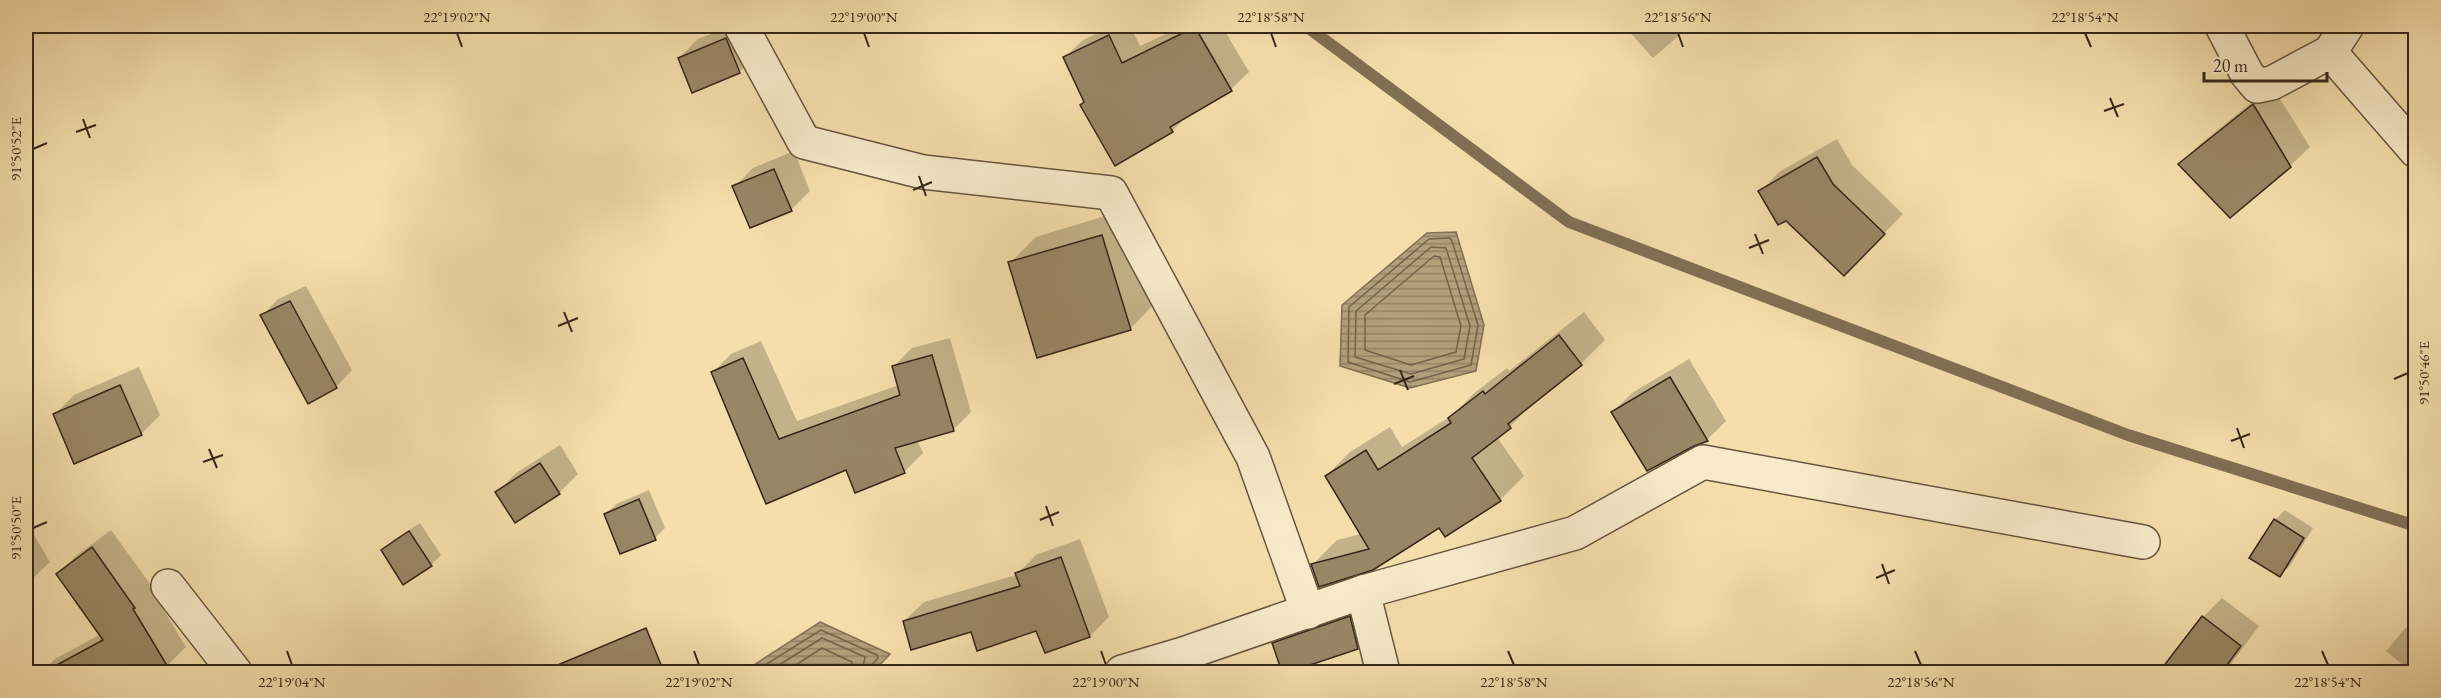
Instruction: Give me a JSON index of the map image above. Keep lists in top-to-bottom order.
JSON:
{
  "scale_bar": "20 m",
  "coordinates": [
    "22°19'02\"N",
    "22°19'00\"N",
    "22°18'58\"N",
    "22°18'56\"N",
    "22°18'54\"N",
    "91°50'52\"E",
    "91°50'46\"E",
    "91°50'50\"E",
    "22°19'04\"N"
  ]
}
